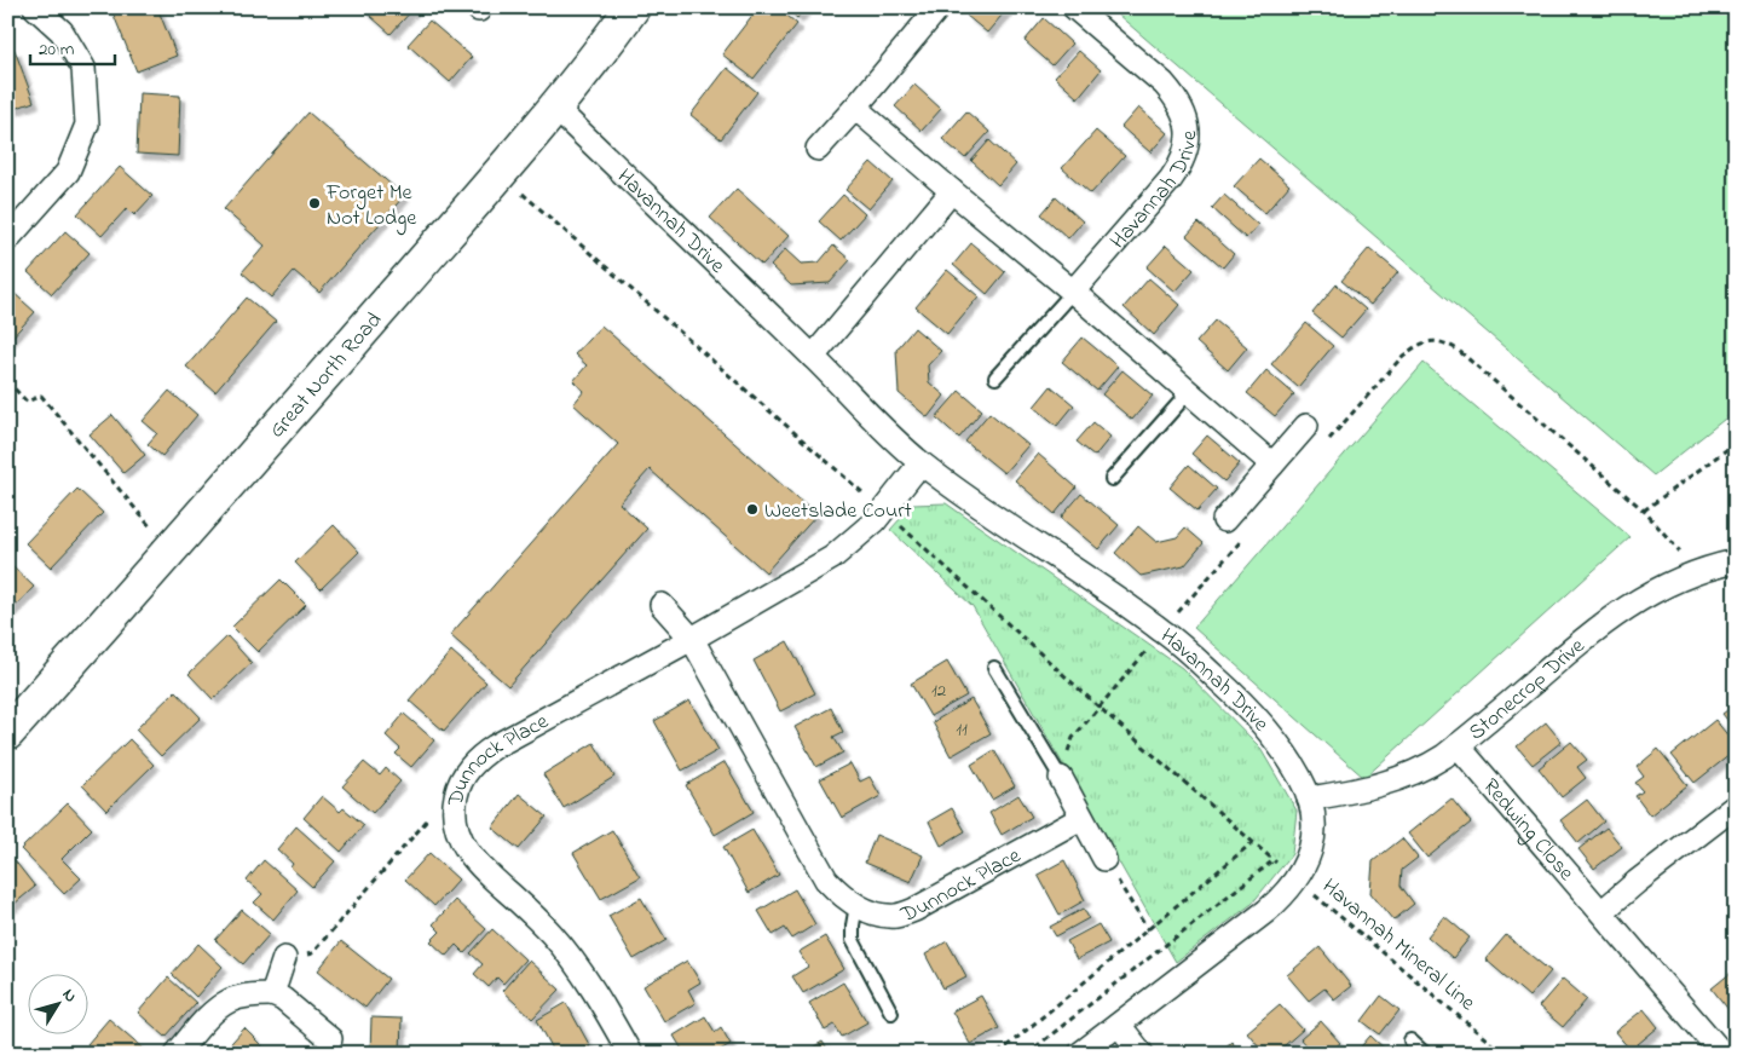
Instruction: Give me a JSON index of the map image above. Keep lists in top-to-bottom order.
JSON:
{
  "streets": {
    "main road": ["Great North Road"],
    "street": [
      "Havannah Drive",
      "Stonecrop Drive",
      "Dunnock Place",
      "Redwing Close"
    ],
    "path": ["Havannah Mineral Line"]
  },
  "crossings": [
    ["Havannah Drive", "Great North Road"],
    ["Havannah Drive", "Stonecrop Drive"],
    ["Havannah Drive", "Dunnock Place"],
    ["Havannah Drive", "Havannah Mineral Line"],
    ["Stonecrop Drive", "Redwing Close"]
  ],
  "places": ["Forget Me Not Lodge", "Weetslade Court"],
  "house_numbers": ["12", "11"],
  "scale_bar": "20 m",
  "north": "top right"
}
